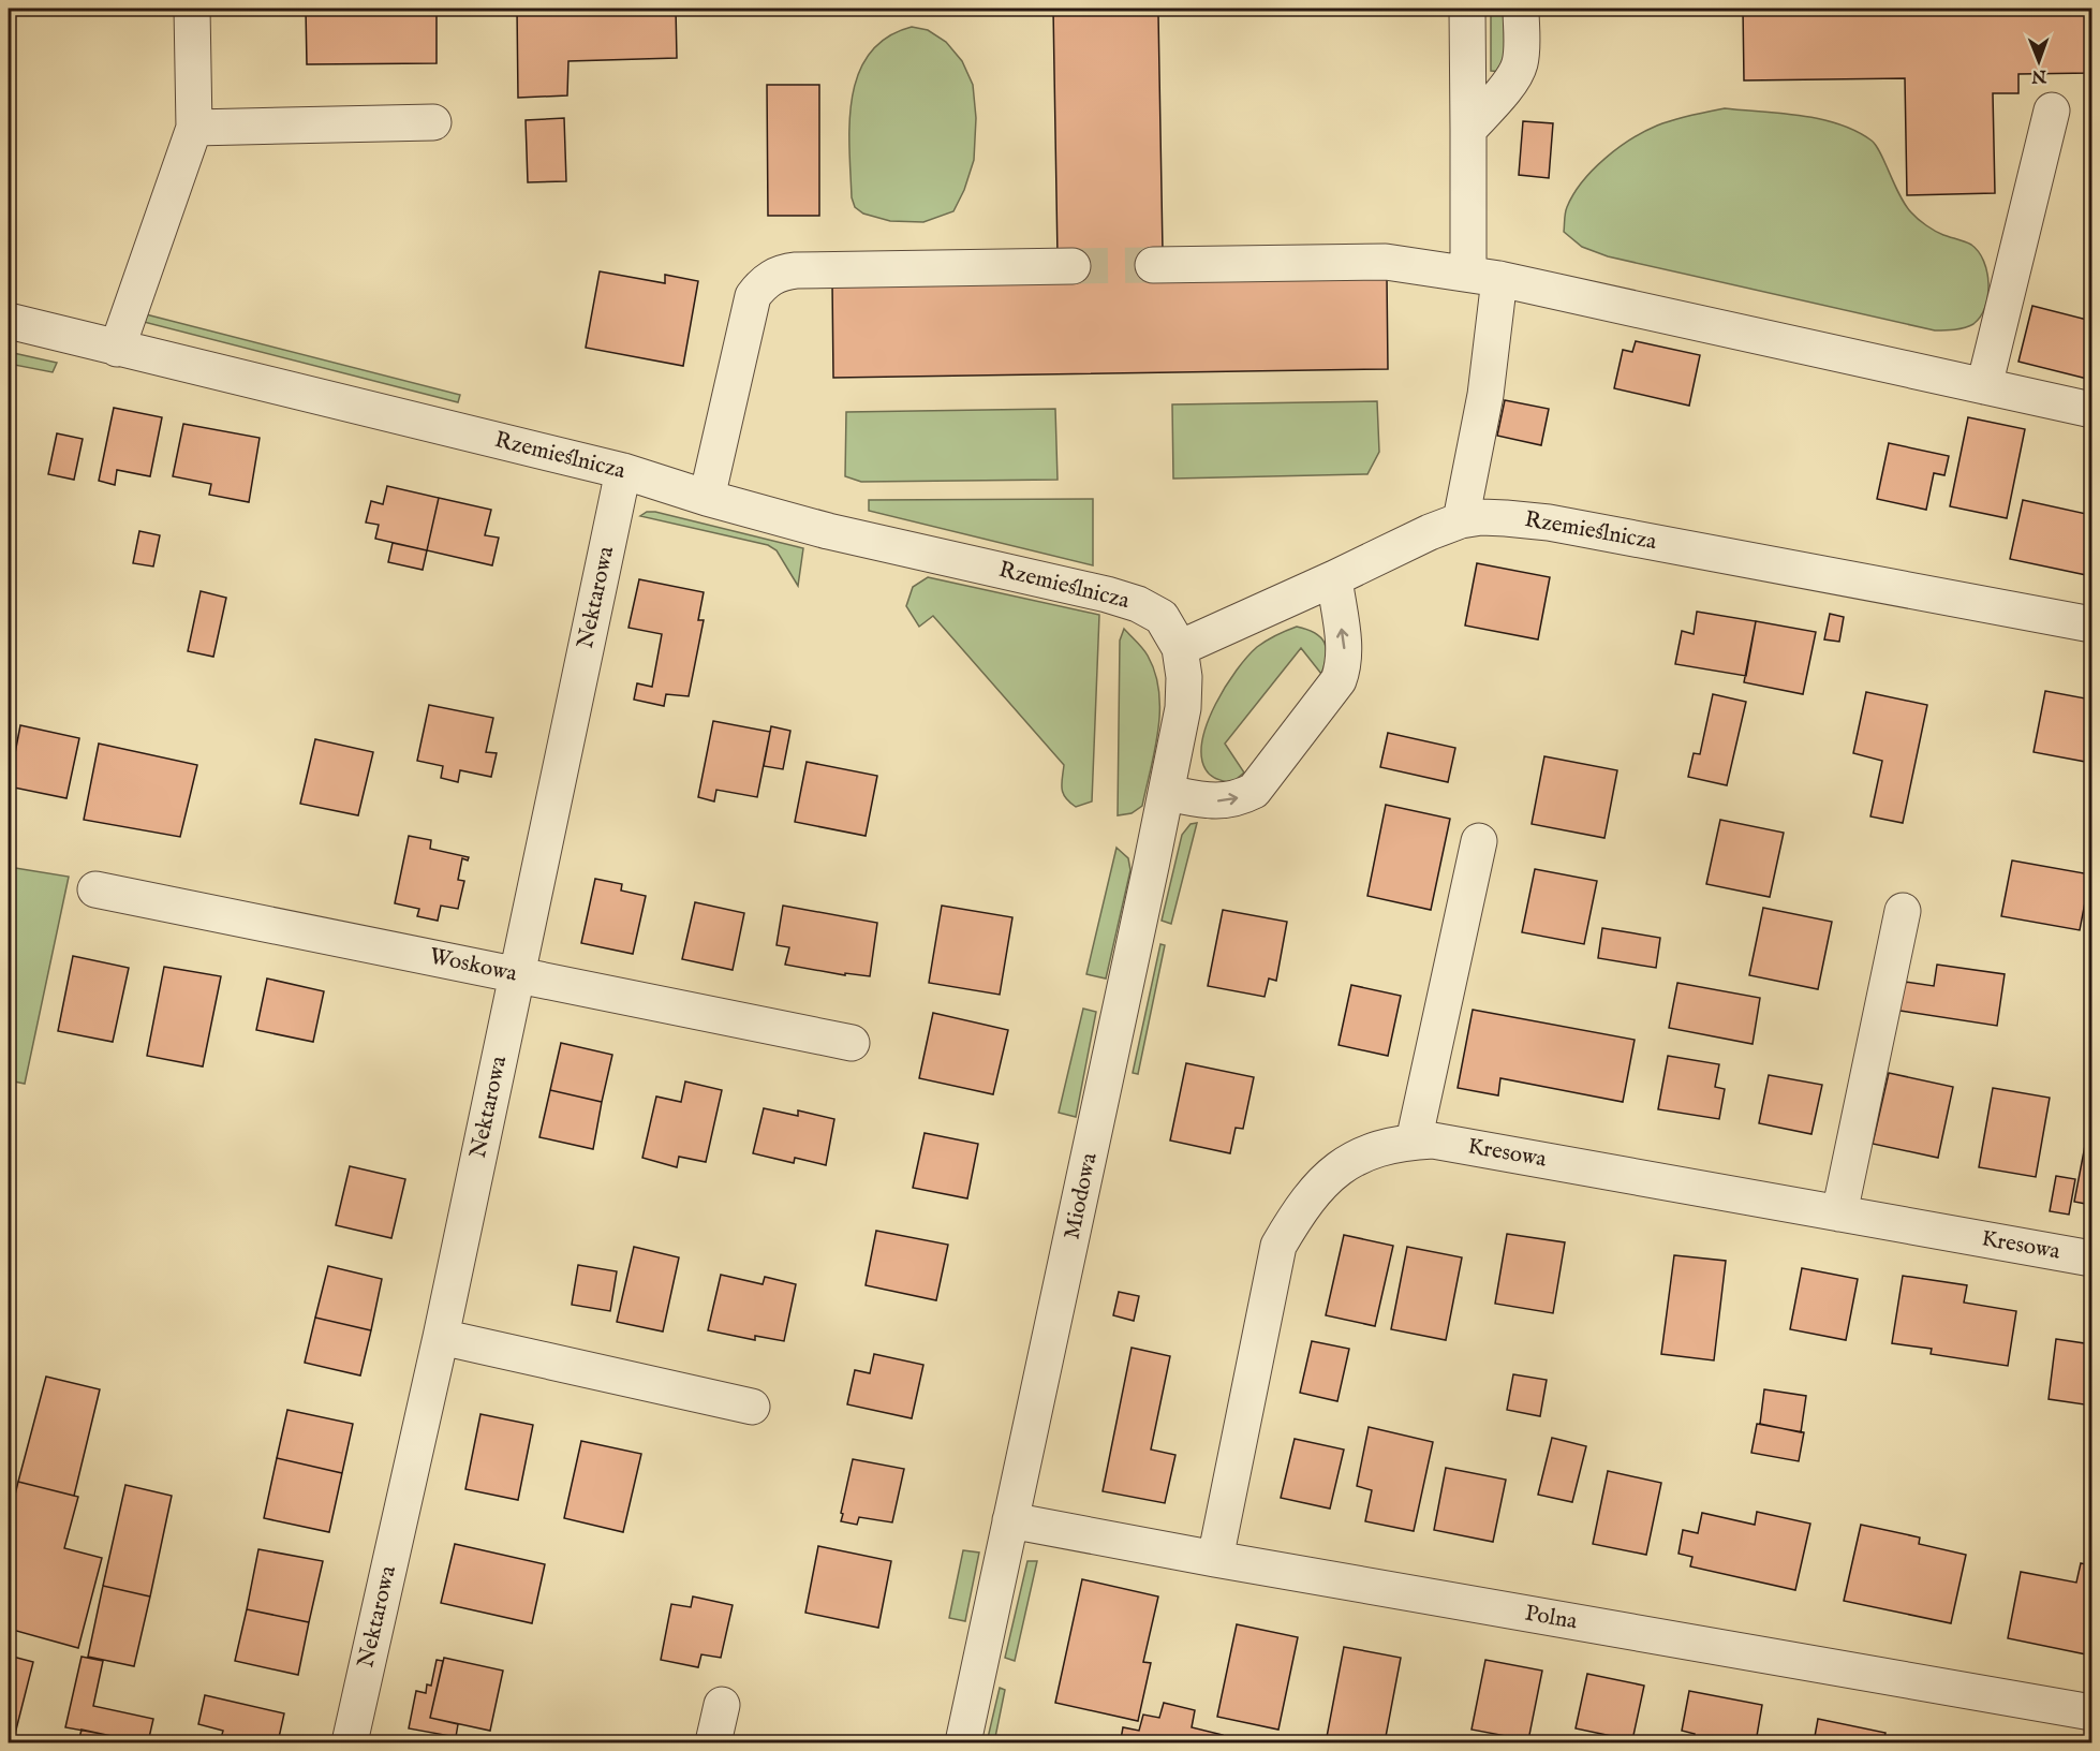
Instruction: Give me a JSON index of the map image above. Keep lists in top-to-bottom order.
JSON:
{
  "streets": {
    "street": [
      "Rzemieślnicza",
      "Nektarowa",
      "Woskowa",
      "Kresowa",
      "Miodowa",
      "Polna"
    ]
  },
  "crossings": [
    ["Rzemieślnicza", "Nektarowa"],
    ["Rzemieślnicza", "Miodowa"],
    ["Nektarowa", "Woskowa"],
    ["Kresowa", "Polna"],
    ["Miodowa", "Polna"]
  ],
  "north": "bottom"
}
